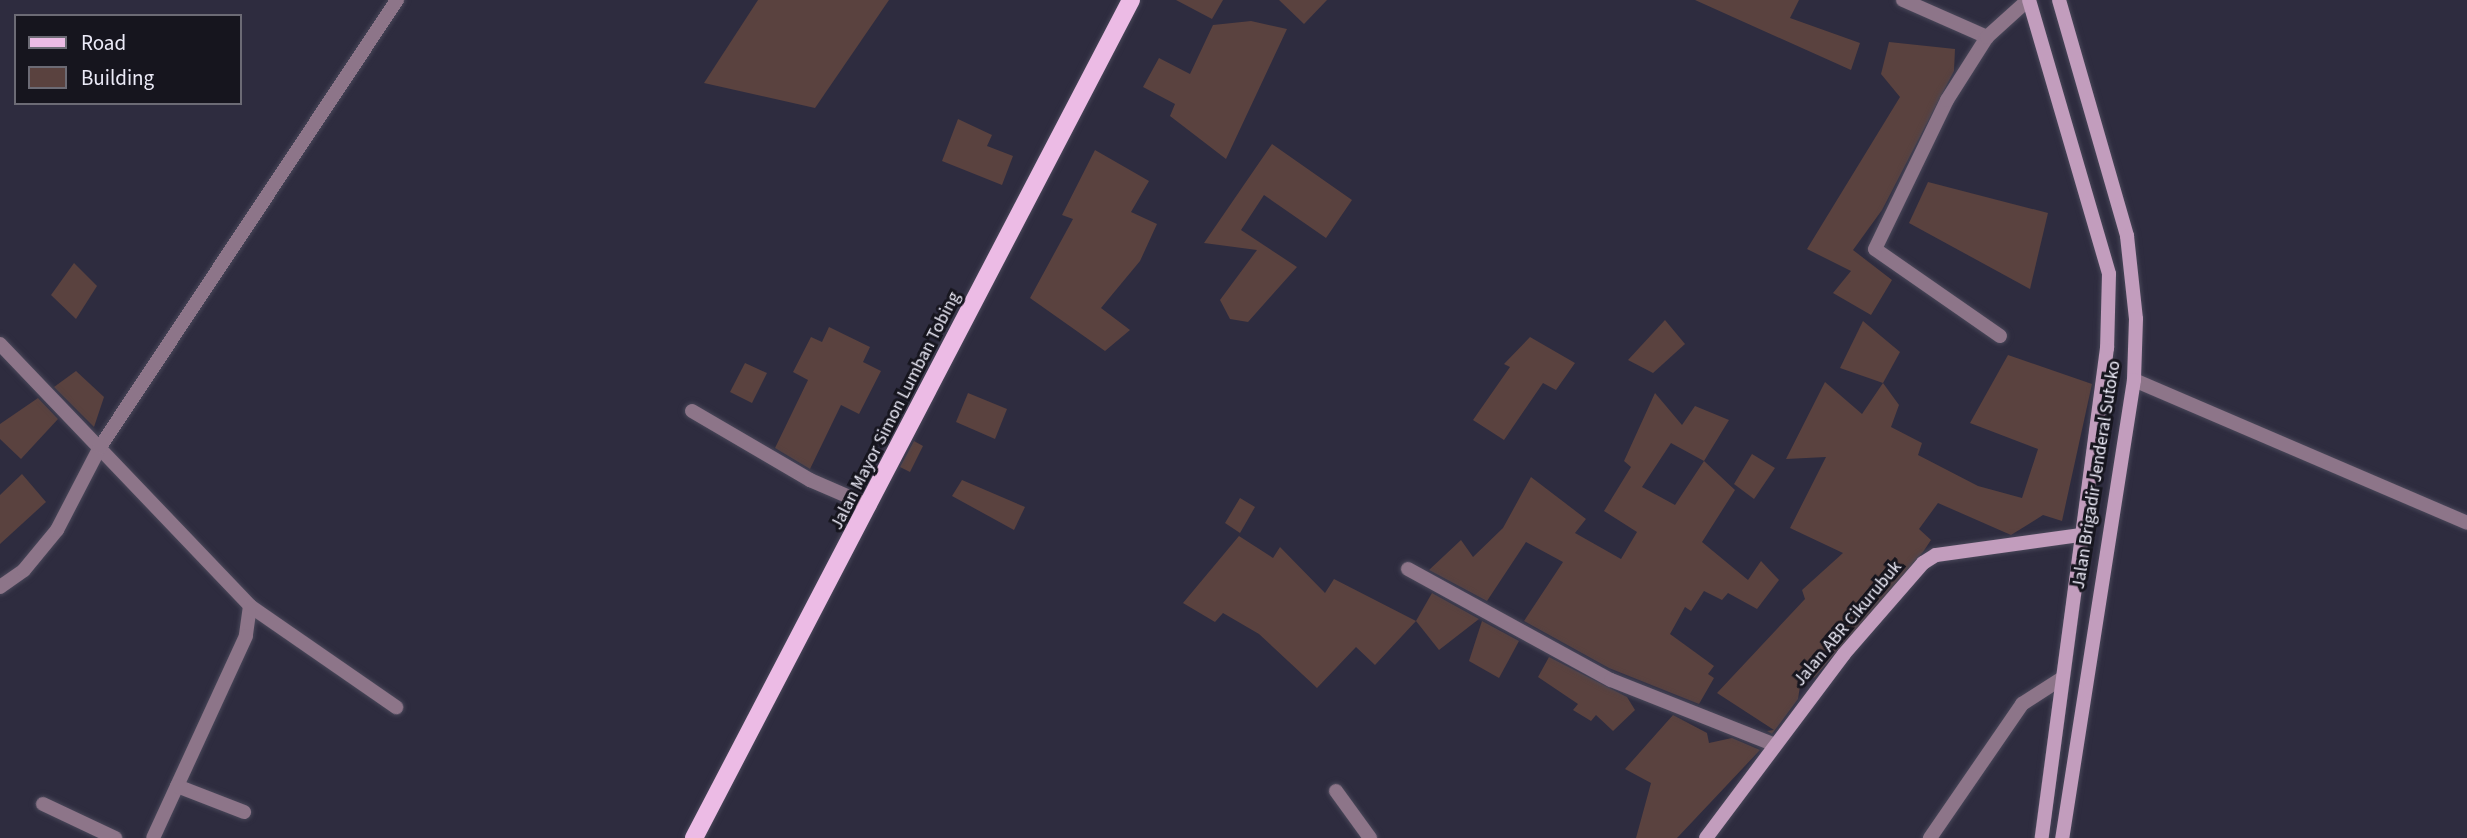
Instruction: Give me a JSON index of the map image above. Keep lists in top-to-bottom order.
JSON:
{
  "streets": {
    "main road": ["Jalan Mayor Simon Lumban Tobing"],
    "street": ["Jalan Brigadir Jenderal Sutoko", "Jalan ABR Cikurubuk"]
  },
  "legend": ["Road", "Building"]
}
